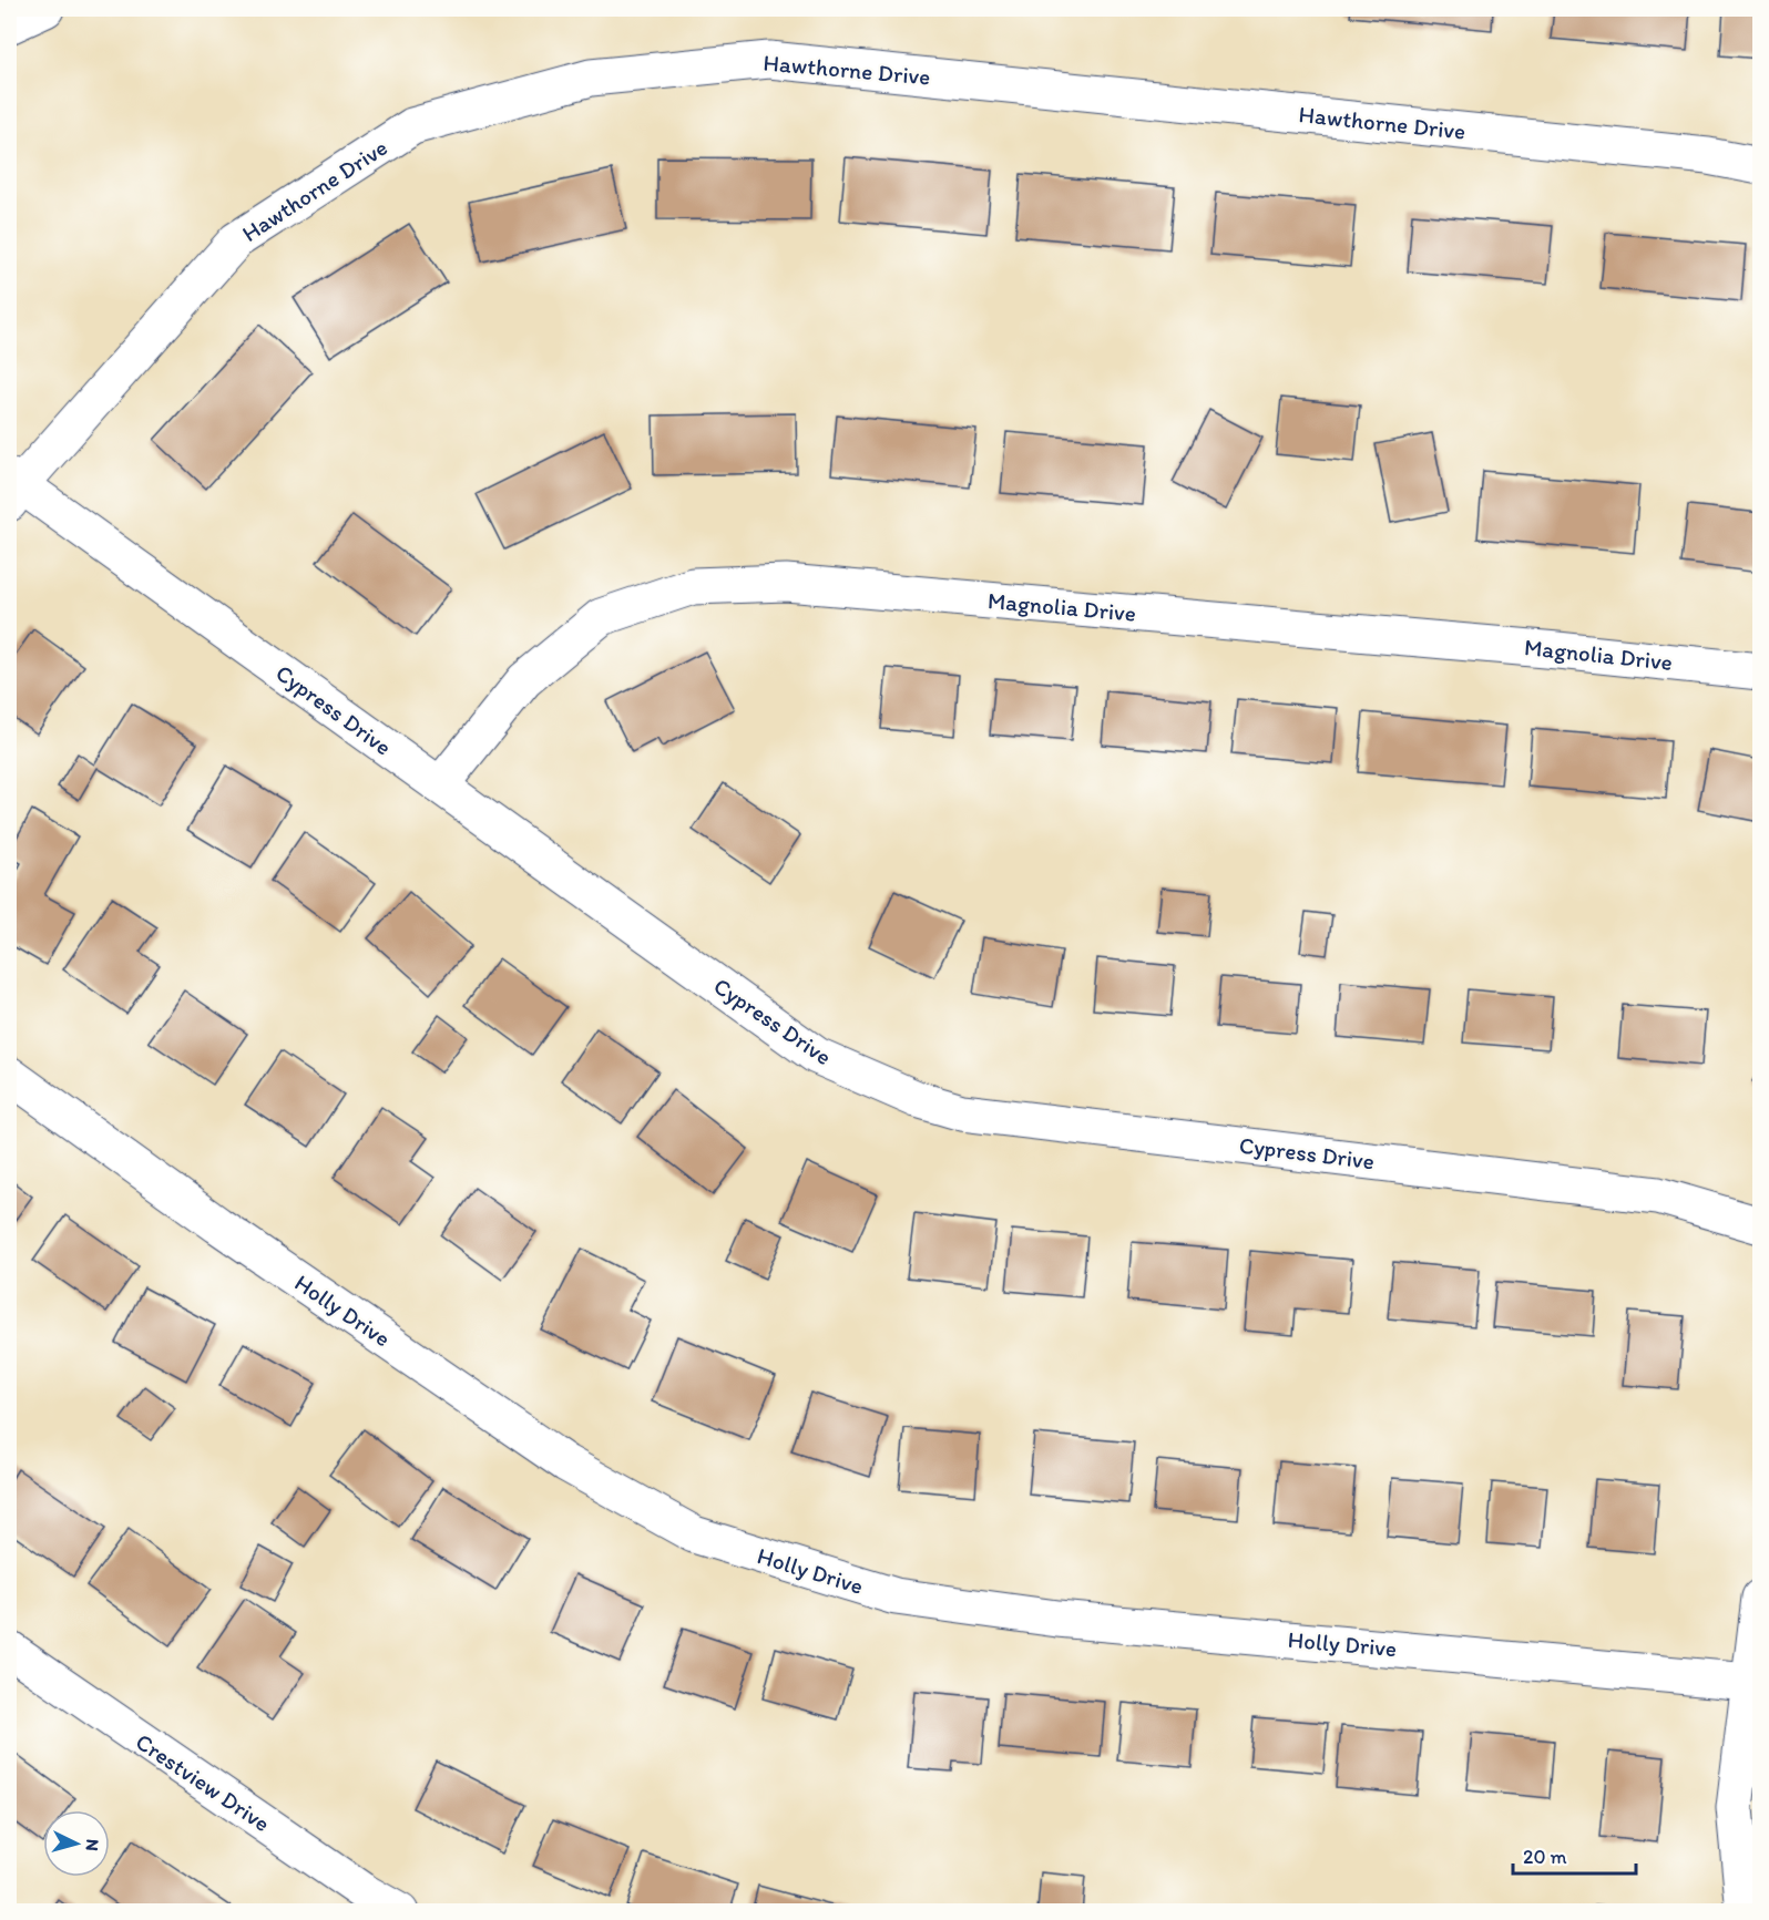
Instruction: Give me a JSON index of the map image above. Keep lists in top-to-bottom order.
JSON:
{
  "streets": {
    "main road": [
      "Hawthorne Drive",
      "Magnolia Drive",
      "Cypress Drive",
      "Holly Drive",
      "Crestview Drive"
    ]
  },
  "crossings": [
    ["Hawthorne Drive", "Cypress Drive"],
    ["Magnolia Drive", "Cypress Drive"]
  ],
  "scale_bar": "20 m",
  "north": "right"
}
